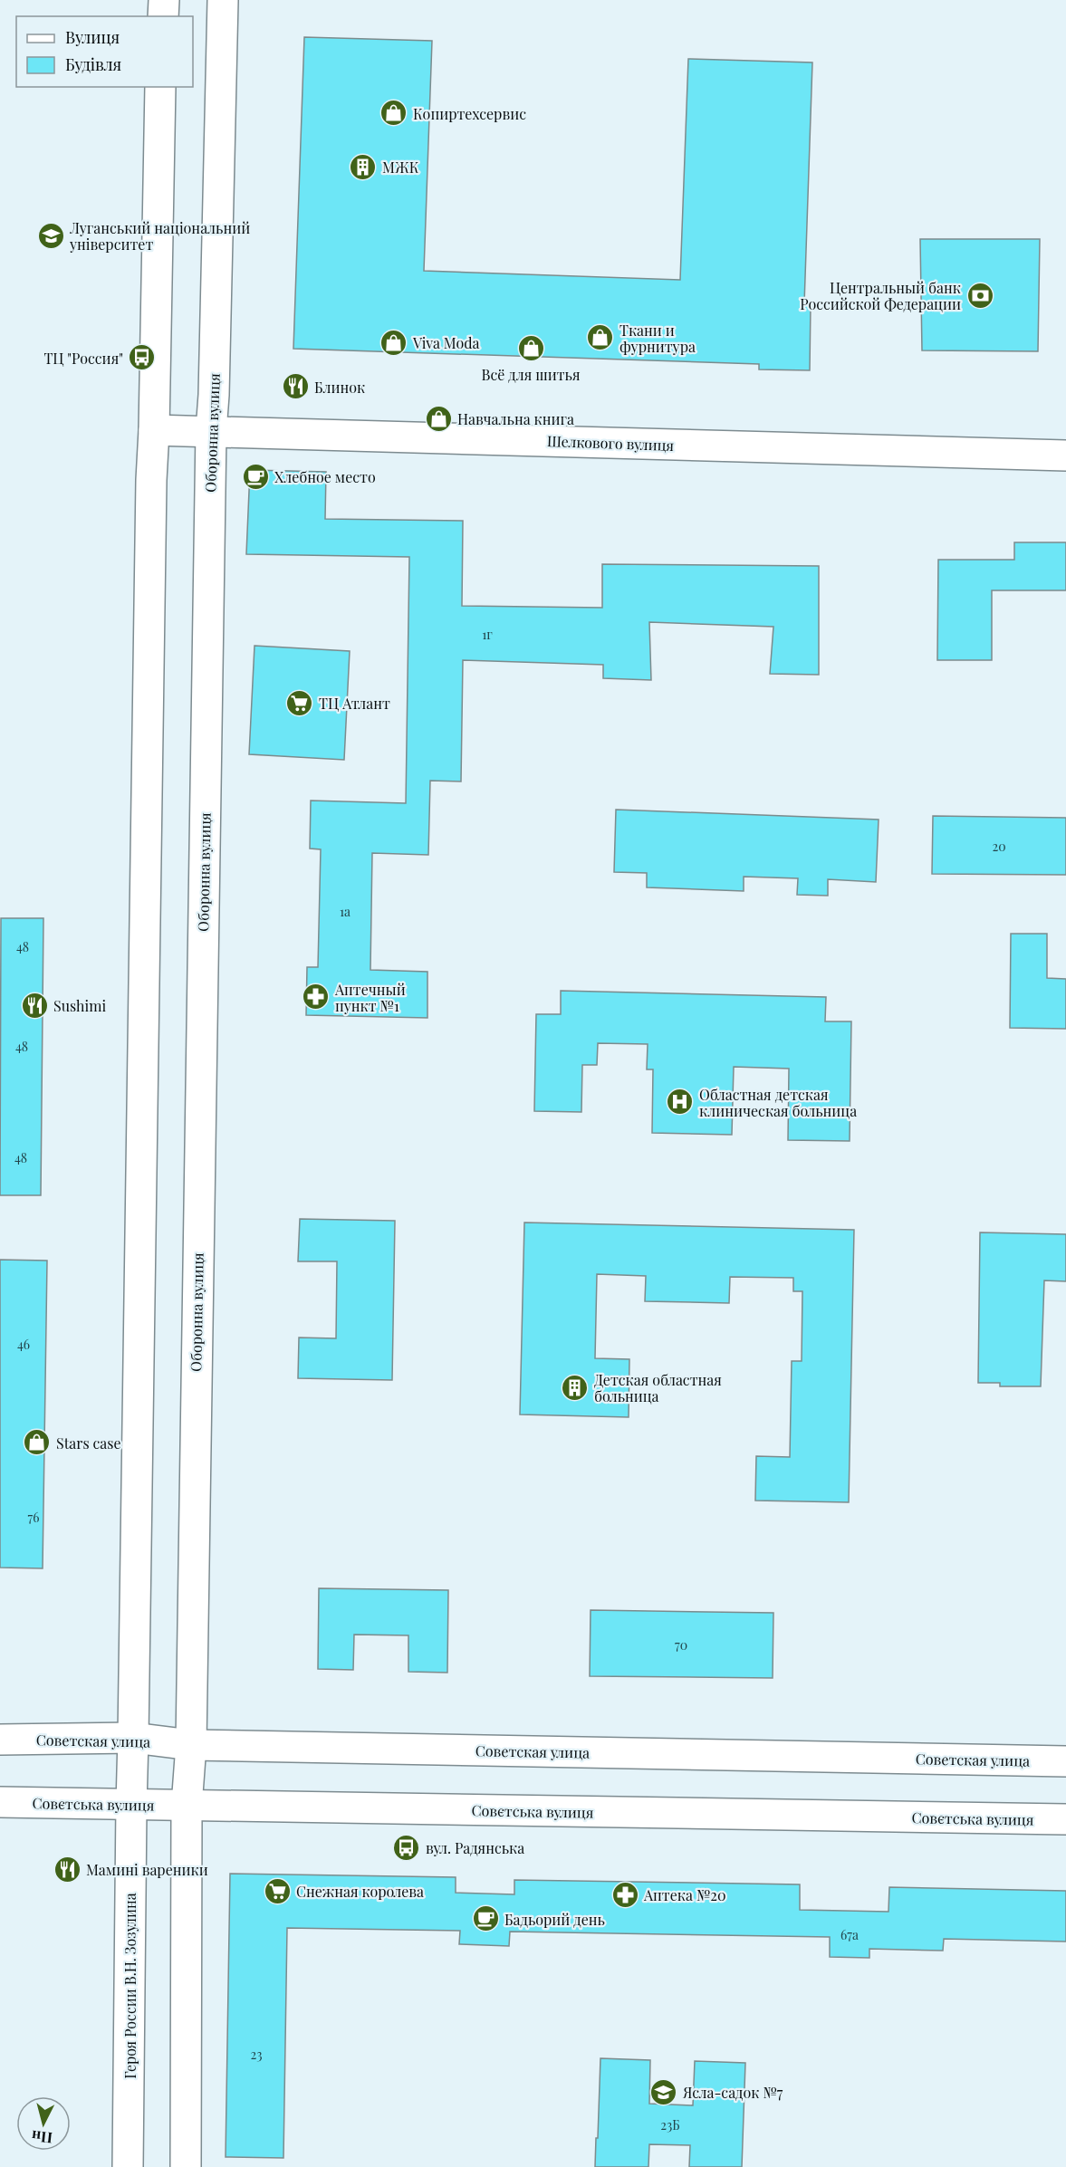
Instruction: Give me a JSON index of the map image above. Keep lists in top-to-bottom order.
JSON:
{
  "streets": {
    "main road": [
      "Оборонна вулиця",
      "Шелкового вулиця",
      "Советская улица",
      "Совєтська вулиця",
      "Героя России В.Н. Зозулина"
    ]
  },
  "crossings": [
    ["Оборонна вулиця", "Шелкового вулиця"],
    ["Оборонна вулиця", "Советская улица"],
    ["Оборонна вулиця", "Совєтська вулиця"],
    ["Советская улица", "Героя России В.Н. Зозулина"],
    ["Совєтська вулиця", "Героя России В.Н. Зозулина"]
  ],
  "places": {
    "shop": [
      "Копиртехсервис",
      "Ткани и фурнитура",
      "Viva Moda",
      "Всё для шитья",
      "Навчальна книга",
      "Stars case"
    ],
    "building": ["МЖК", "Детская областная больница"],
    "school or university": ["Луганський національний університет", "Ясла-садок №7"],
    "bank": ["Центральный банк Российской Федерации"],
    "bus stop": ["ТЦ \"Россия\"", "вул. Радянська"],
    "restaurant": ["Блинок", "Sushimi", "Мамині вареники"],
    "cafe": ["Хлебное место", "Бадьорий день"],
    "supermarket": ["ТЦ Атлант", "Снежная королева"],
    "pharmacy": ["Аптечный пункт №1", "Аптека №20"],
    "hospital": ["Областная детская клиническая больница"]
  },
  "house_numbers": [
    "1г",
    "20",
    "1а",
    "48",
    "48",
    "48",
    "46",
    "76",
    "70",
    "67а",
    "23",
    "23Б"
  ],
  "legend": ["Вулиця", "Будівля"],
  "north": "bottom"
}
